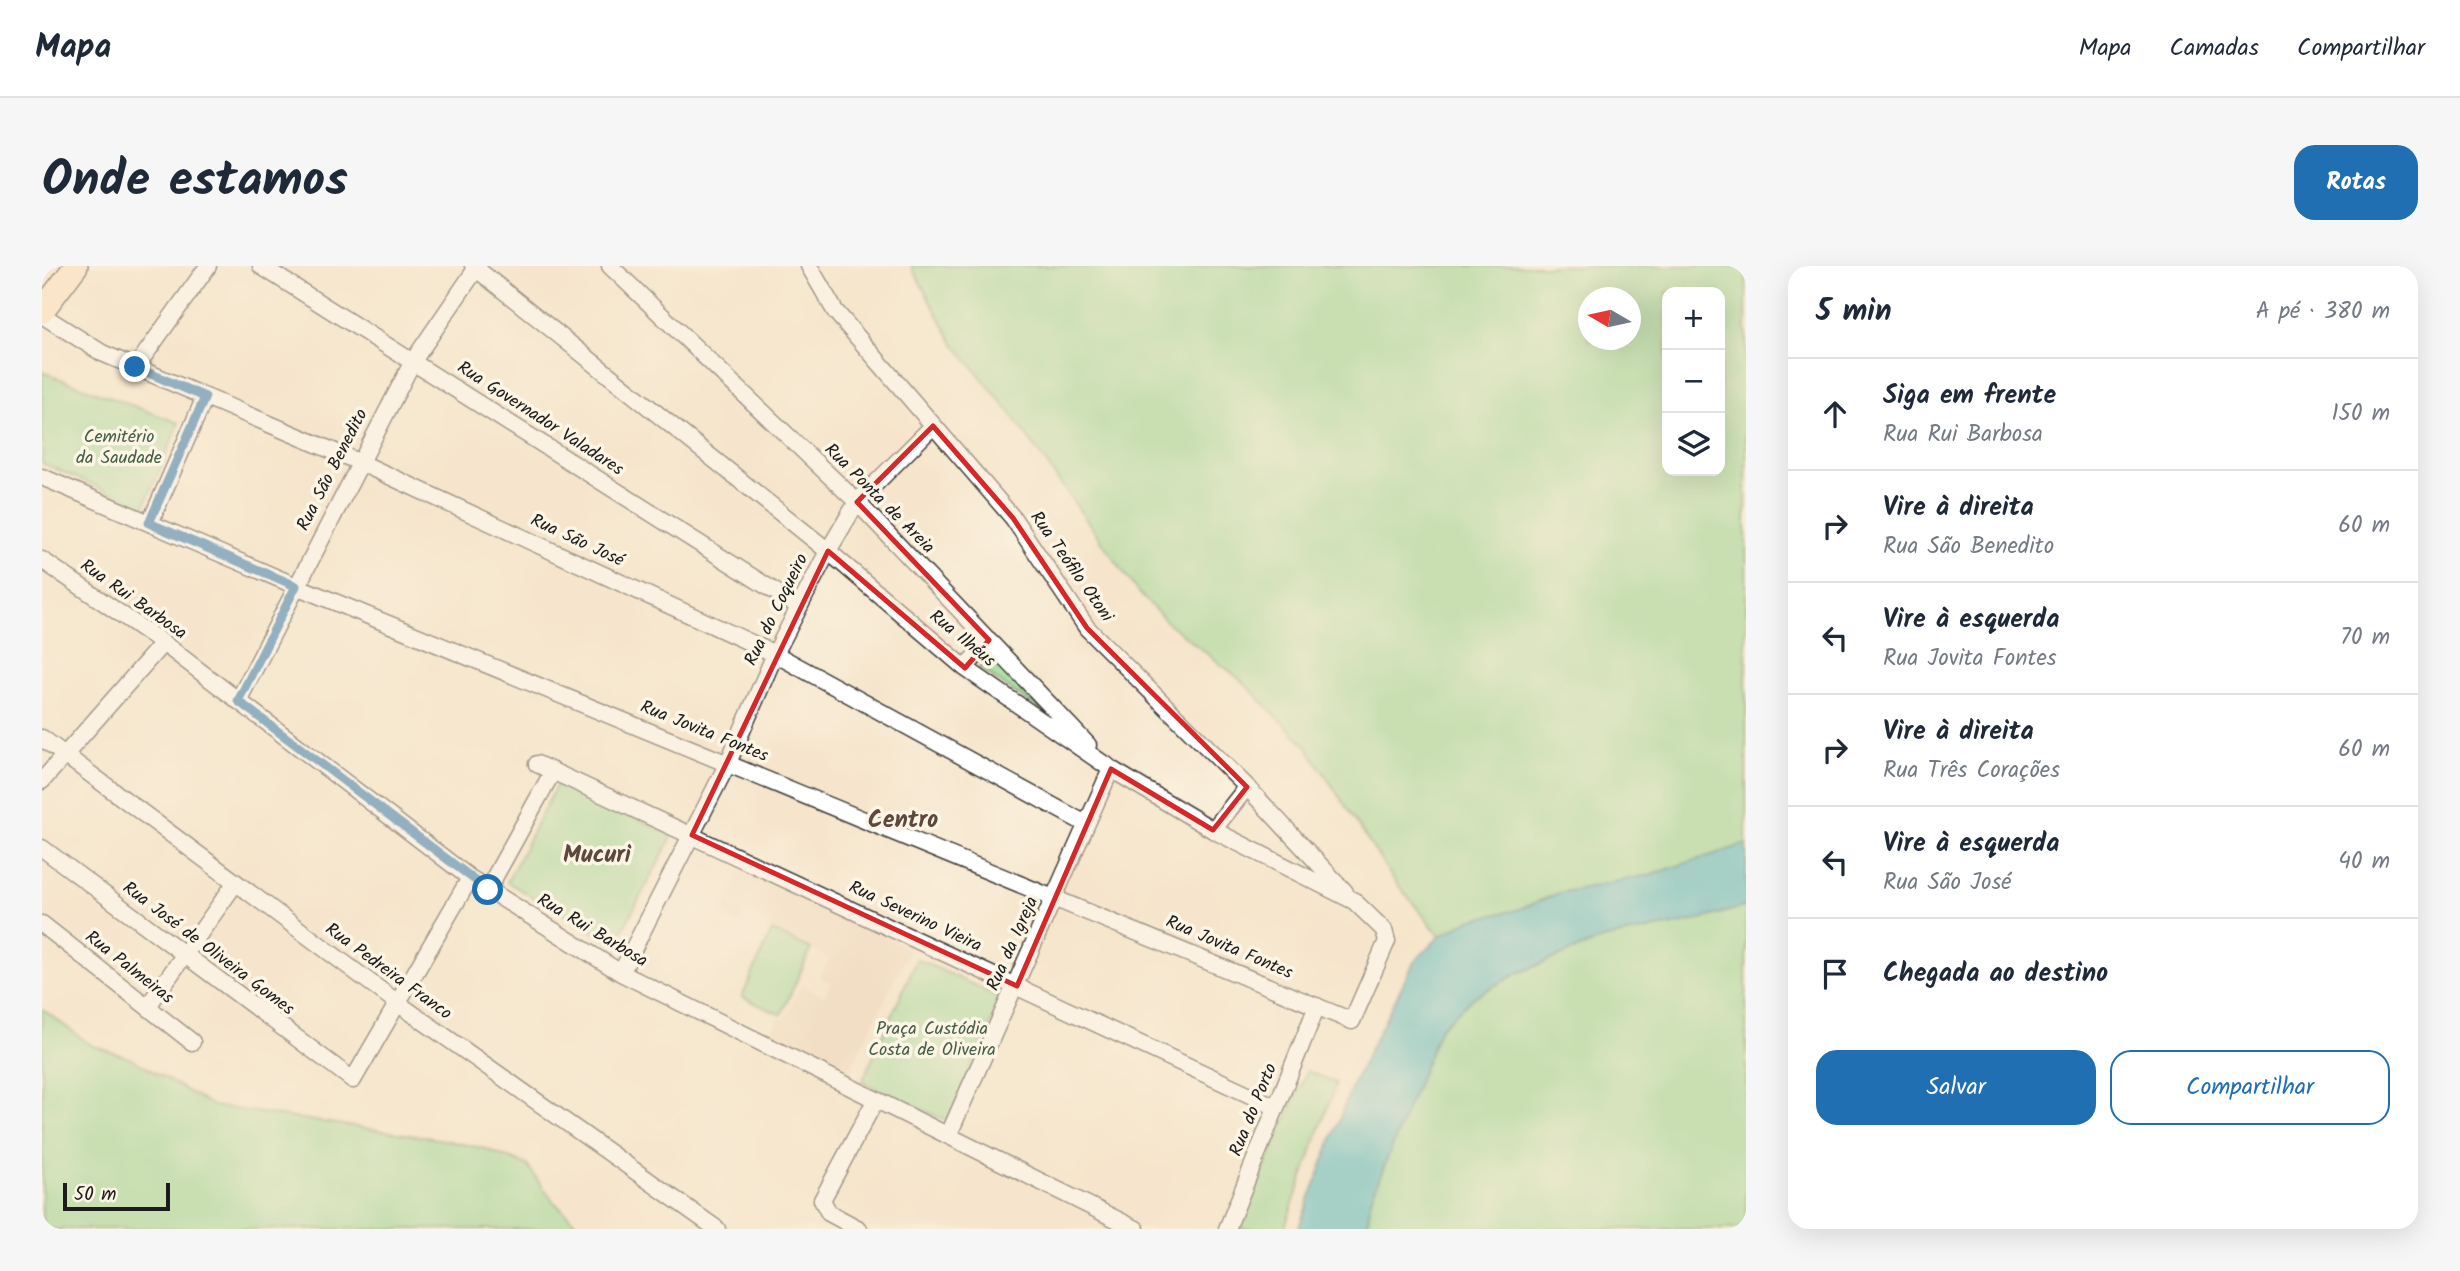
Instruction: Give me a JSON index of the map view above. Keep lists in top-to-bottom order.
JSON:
{
  "streets": {
    "street": [
      "Rua Governador Valadares",
      "Rua São Benedito",
      "Rua Ponta de Areia",
      "Rua São José",
      "Rua Teófilo Otoni",
      "Rua Rui Barbosa",
      "Rua do Coqueiro",
      "Rua Ilhéus",
      "Rua Jovita Fontes",
      "Rua Severino Vieira",
      "Rua da Igreja",
      "Rua José de Oliveira Gomes",
      "Rua Palmeiras",
      "Rua Pedreira Franco",
      "Rua do Porto"
    ]
  },
  "crossings": [
    ["Rua Governador Valadares", "Rua São Benedito"],
    ["Rua Governador Valadares", "Rua do Coqueiro"],
    ["Rua São Benedito", "Rua São José"],
    ["Rua São Benedito", "Rua Rui Barbosa"],
    ["Rua São Benedito", "Rua Ilhéus"],
    ["Rua São Benedito", "Rua Jovita Fontes"],
    ["Rua Ponta de Areia", "Rua do Coqueiro"],
    ["Rua Ponta de Areia", "Rua Ilhéus"],
    ["Rua Ponta de Areia", "Rua da Igreja"],
    ["Rua São José", "Rua do Coqueiro"],
    ["Rua São José", "Rua da Igreja"],
    ["Rua Teófilo Otoni", "Rua do Coqueiro"],
    ["Rua Teófilo Otoni", "Rua Ilhéus"],
    ["Rua Rui Barbosa", "Rua do Coqueiro"],
    ["Rua Rui Barbosa", "Rua da Igreja"],
    ["Rua do Coqueiro", "Rua Ilhéus"],
    ["Rua do Coqueiro", "Rua Jovita Fontes"],
    ["Rua do Coqueiro", "Rua Severino Vieira"],
    ["Rua Ilhéus", "Rua Jovita Fontes"],
    ["Rua Ilhéus", "Rua da Igreja"],
    ["Rua Jovita Fontes", "Rua da Igreja"],
    ["Rua Jovita Fontes", "Rua do Porto"],
    ["Rua Severino Vieira", "Rua da Igreja"],
    ["Rua Severino Vieira", "Rua do Porto"],
    ["Rua José de Oliveira Gomes", "Rua Pedreira Franco"]
  ],
  "districts": ["Centro", "Mucuri"],
  "parks": ["Cemitério da Saudade", "Praça Custódia Costa de Oliveira"],
  "scale_bar": "50 m",
  "north": "left",
  "page": {
    "header": "Mapa",
    "nav": ["Mapa", "Camadas", "Compartilhar"],
    "title": "Onde estamos",
    "buttons": [
      "Rotas",
      ["Salvar", "Compartilhar"]
    ],
    "heading": ["5 min", "A pé · 380 m"],
    "map_buttons": ["+", "−"],
    "list": [
      ["Siga em frente", "Rua Rui Barbosa", "150 m"],
      ["Vire à direita", "Rua São Benedito", "60 m"],
      ["Vire à esquerda", "Rua Jovita Fontes", "70 m"],
      ["Vire à direita", "Rua Três Corações", "60 m"],
      ["Vire à esquerda", "Rua São José", "40 m"],
      "Chegada ao destino"
    ],
    "scale": "50 m"
  }
}
